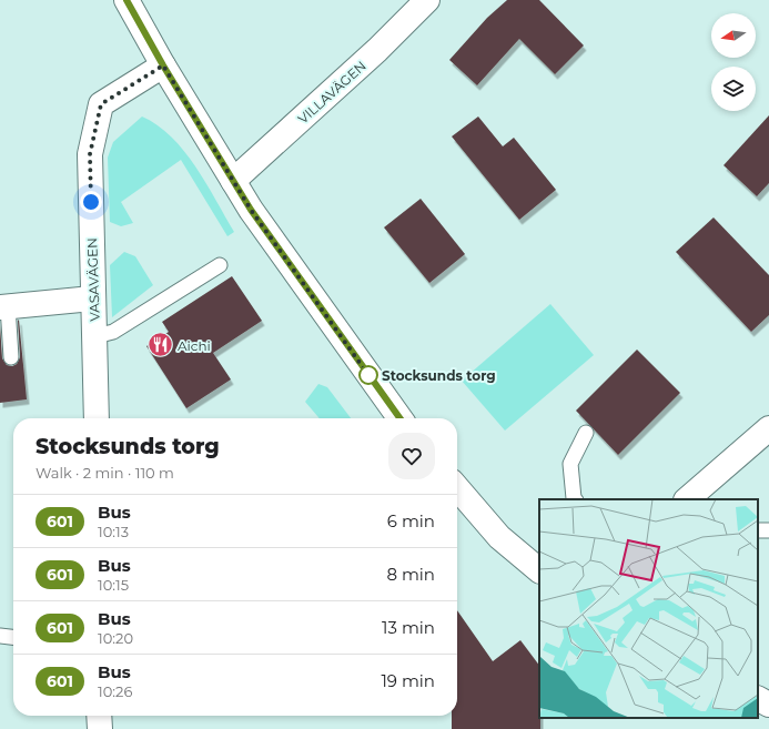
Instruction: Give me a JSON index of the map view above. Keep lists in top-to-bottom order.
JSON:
{
  "streets": {
    "street": ["VILLAVÄGEN", "VASAVÄGEN"]
  },
  "places": {
    "restaurant": ["Aichi"],
    "other": ["Stocksunds torg"]
  },
  "lines": ["bus line 601"],
  "north": "left",
  "page": {
    "heading": ["Stocksunds torg", "Walk · 2 min · 110 m"],
    "list": [
      {
        "mark": "601",
        "name": "Bus",
        "note": "10:13",
        "value": "6 min"
      },
      {
        "mark": "601",
        "name": "Bus",
        "note": "10:15",
        "value": "8 min"
      },
      {
        "mark": "601",
        "name": "Bus",
        "note": "10:20",
        "value": "13 min"
      },
      {
        "mark": "601",
        "name": "Bus",
        "note": "10:26",
        "value": "19 min"
      }
    ]
  }
}
